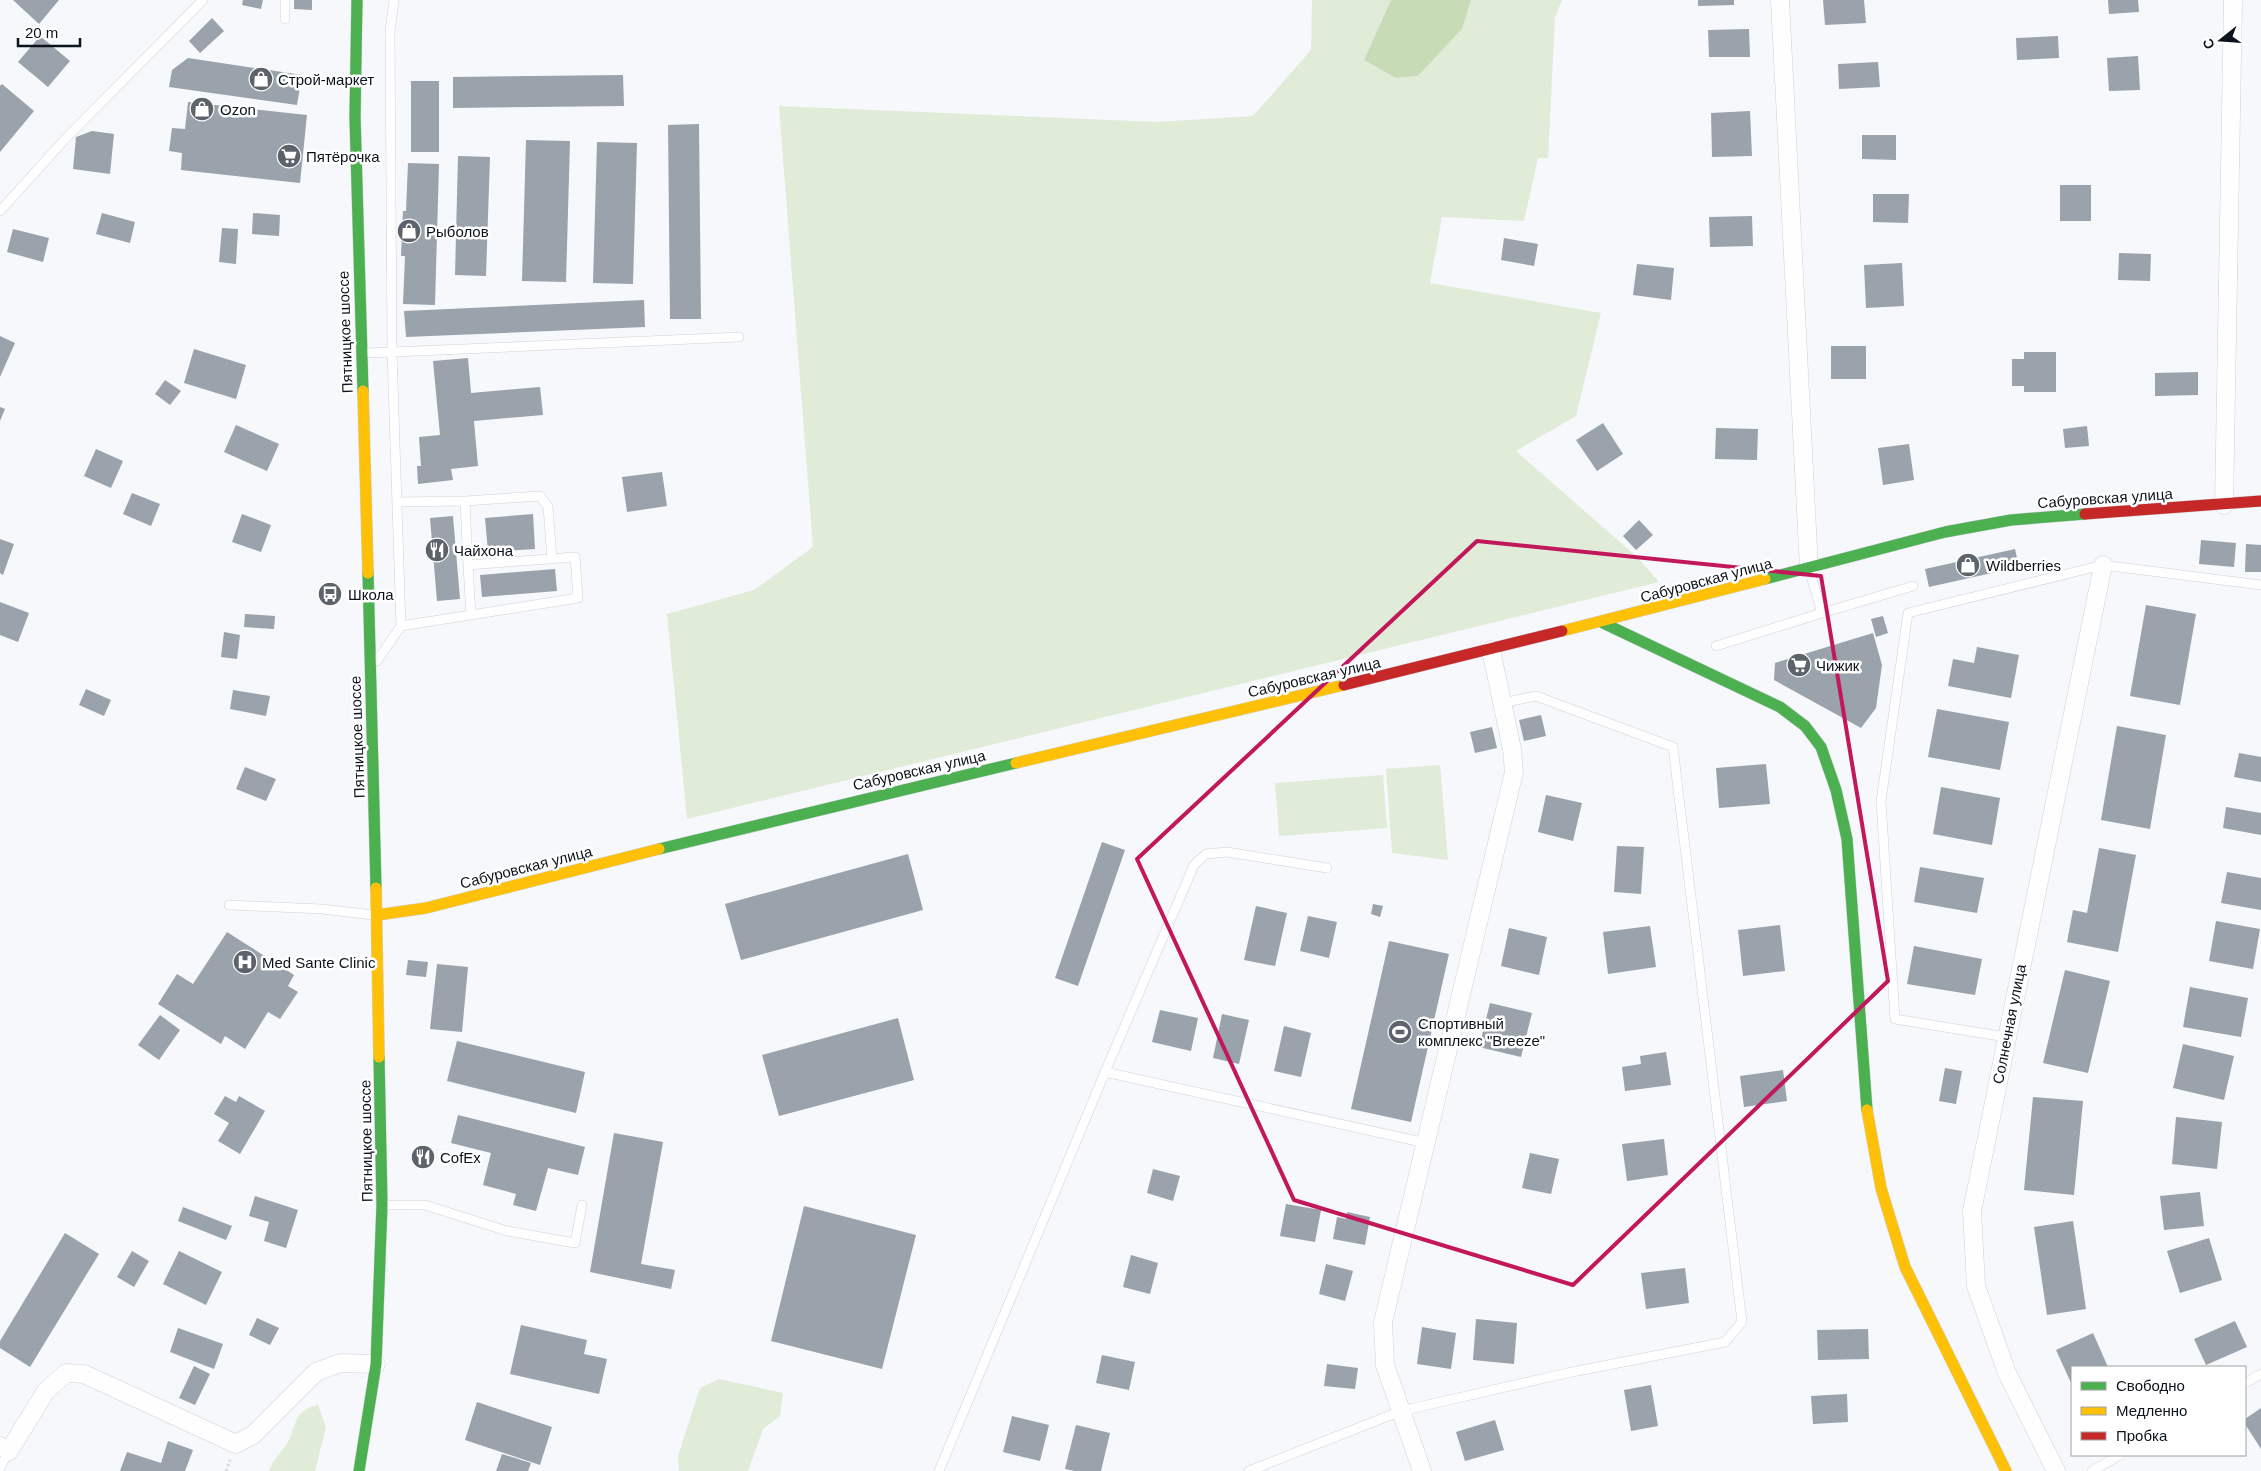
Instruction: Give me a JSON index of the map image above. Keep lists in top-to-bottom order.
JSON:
{
  "streets": {
    "street": ["Пятницкое шоссе", "Сабуровская улица", "Солнечная улица"]
  },
  "crossings": [
    ["Пятницкое шоссе", "Сабуровская улица"]
  ],
  "places": {
    "shop": [
      "Строй-маркет",
      "Ozon",
      "Рыболов",
      "Wildberries"
    ],
    "supermarket": ["Пятёрочка", "Чижик"],
    "restaurant": ["Чайхона", "CofEx"],
    "bus stop": ["Школа"],
    "hospital": ["Med Sante Clinic"],
    "sports": ["Спортивный комплекс \"Breeze\""]
  },
  "legend": ["Свободно", "Медленно", "Пробка"],
  "scale_bar": "20 m",
  "north": "left"
}
